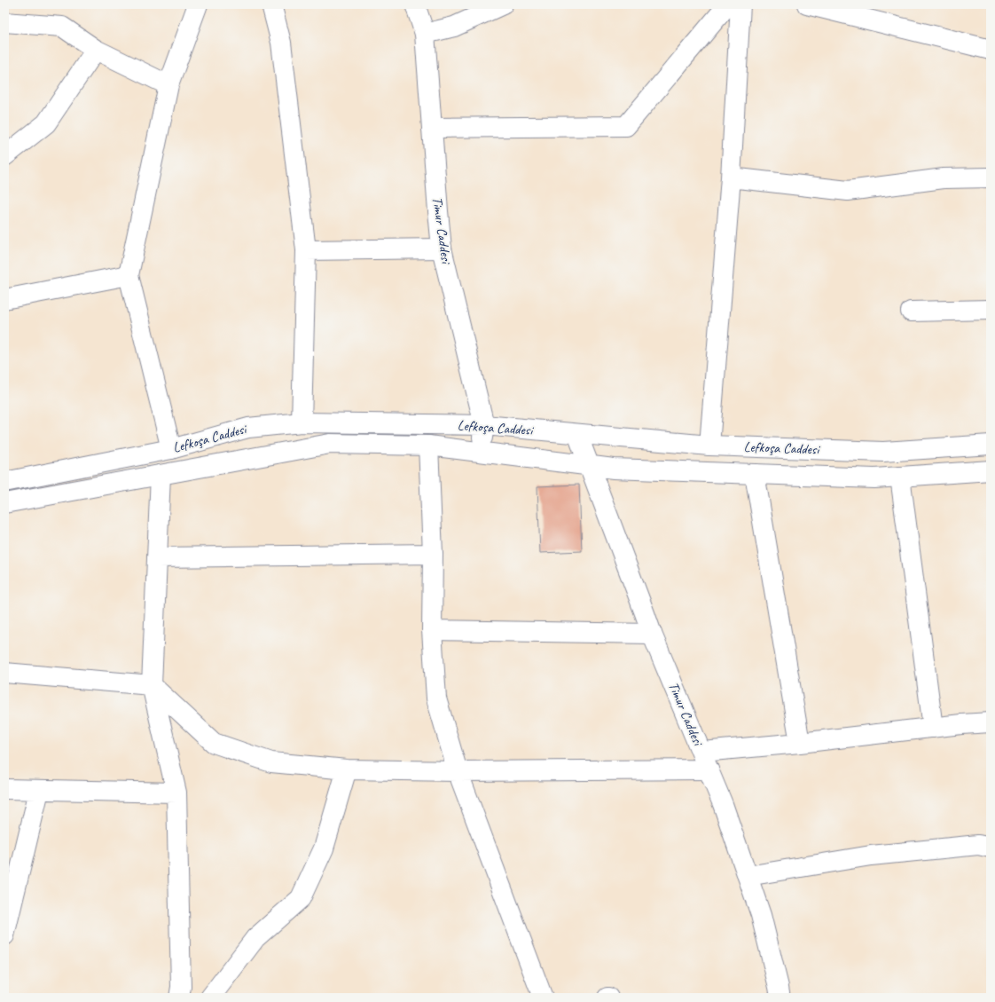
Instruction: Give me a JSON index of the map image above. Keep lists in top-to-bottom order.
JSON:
{
  "streets": {
    "street": ["Timur Caddesi", "Lefkoşa Caddesi"]
  },
  "crossings": [
    ["Timur Caddesi", "Lefkoşa Caddesi"]
  ]
}
